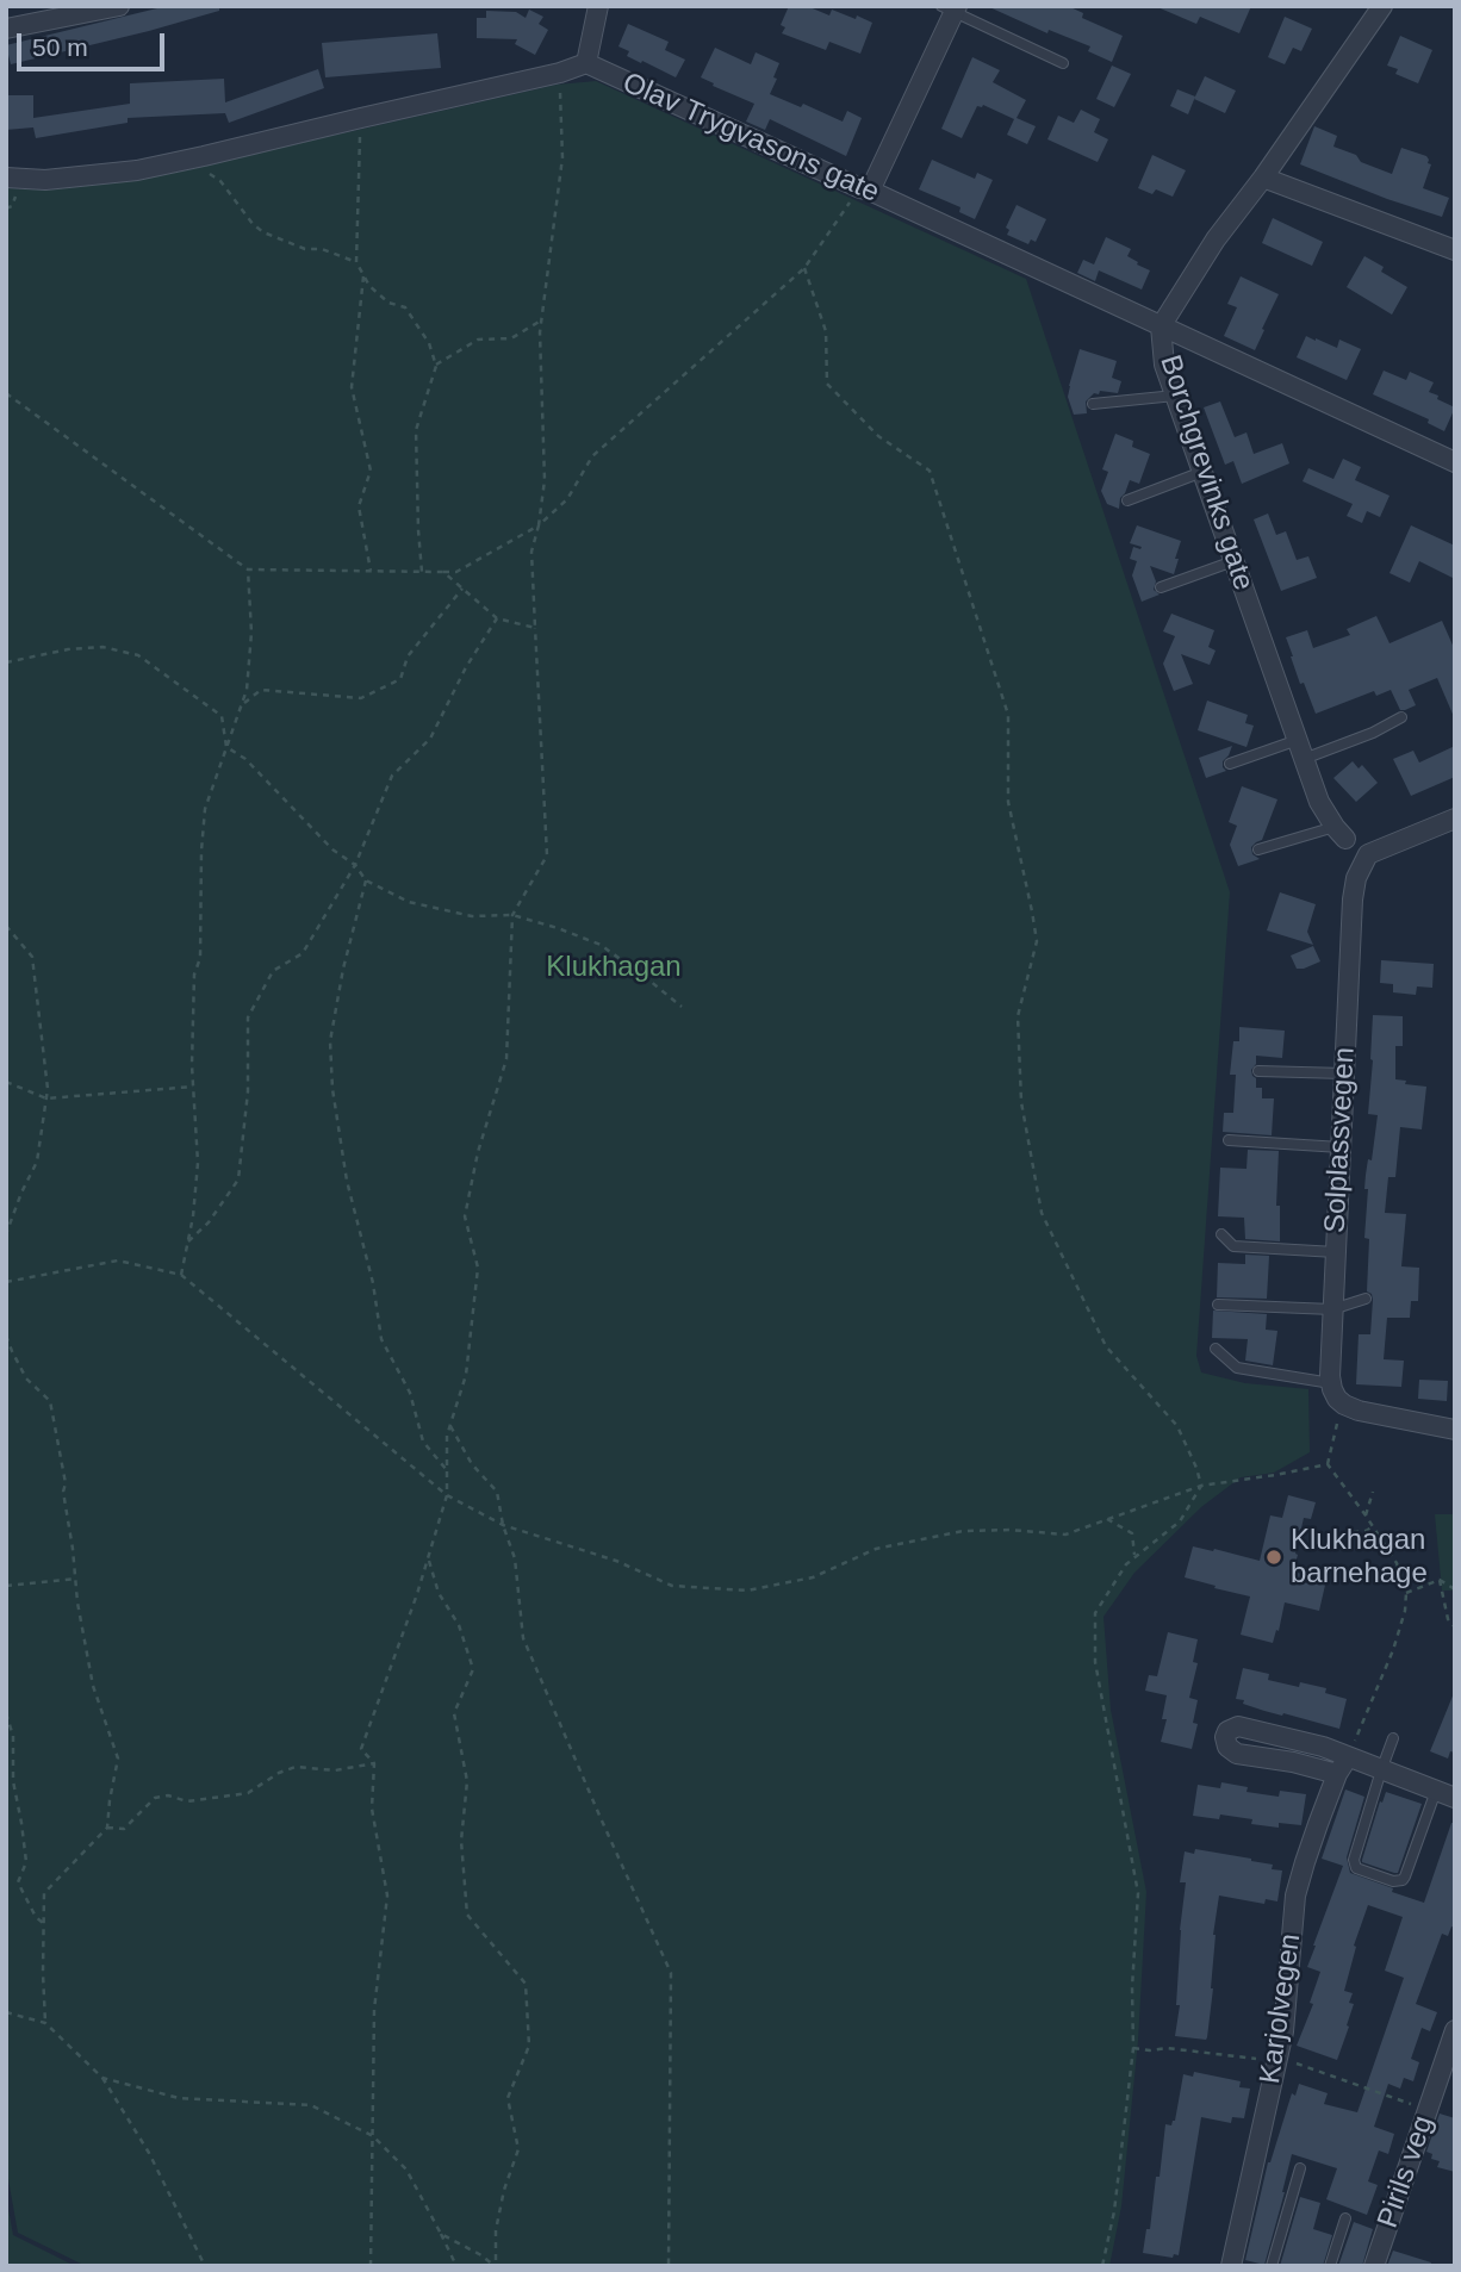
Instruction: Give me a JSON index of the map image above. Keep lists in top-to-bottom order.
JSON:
{
  "streets": {
    "street": [
      "Olav Trygvasons gate",
      "Borchgrevinks gate",
      "Solplassvegen",
      "Karjolvegen",
      "Pirils veg"
    ]
  },
  "crossings": [
    ["Olav Trygvasons gate", "Borchgrevinks gate"]
  ],
  "parks": ["Klukhagan"],
  "places": ["Klukhagan barnehage"],
  "scale_bar": "50 m"
}
